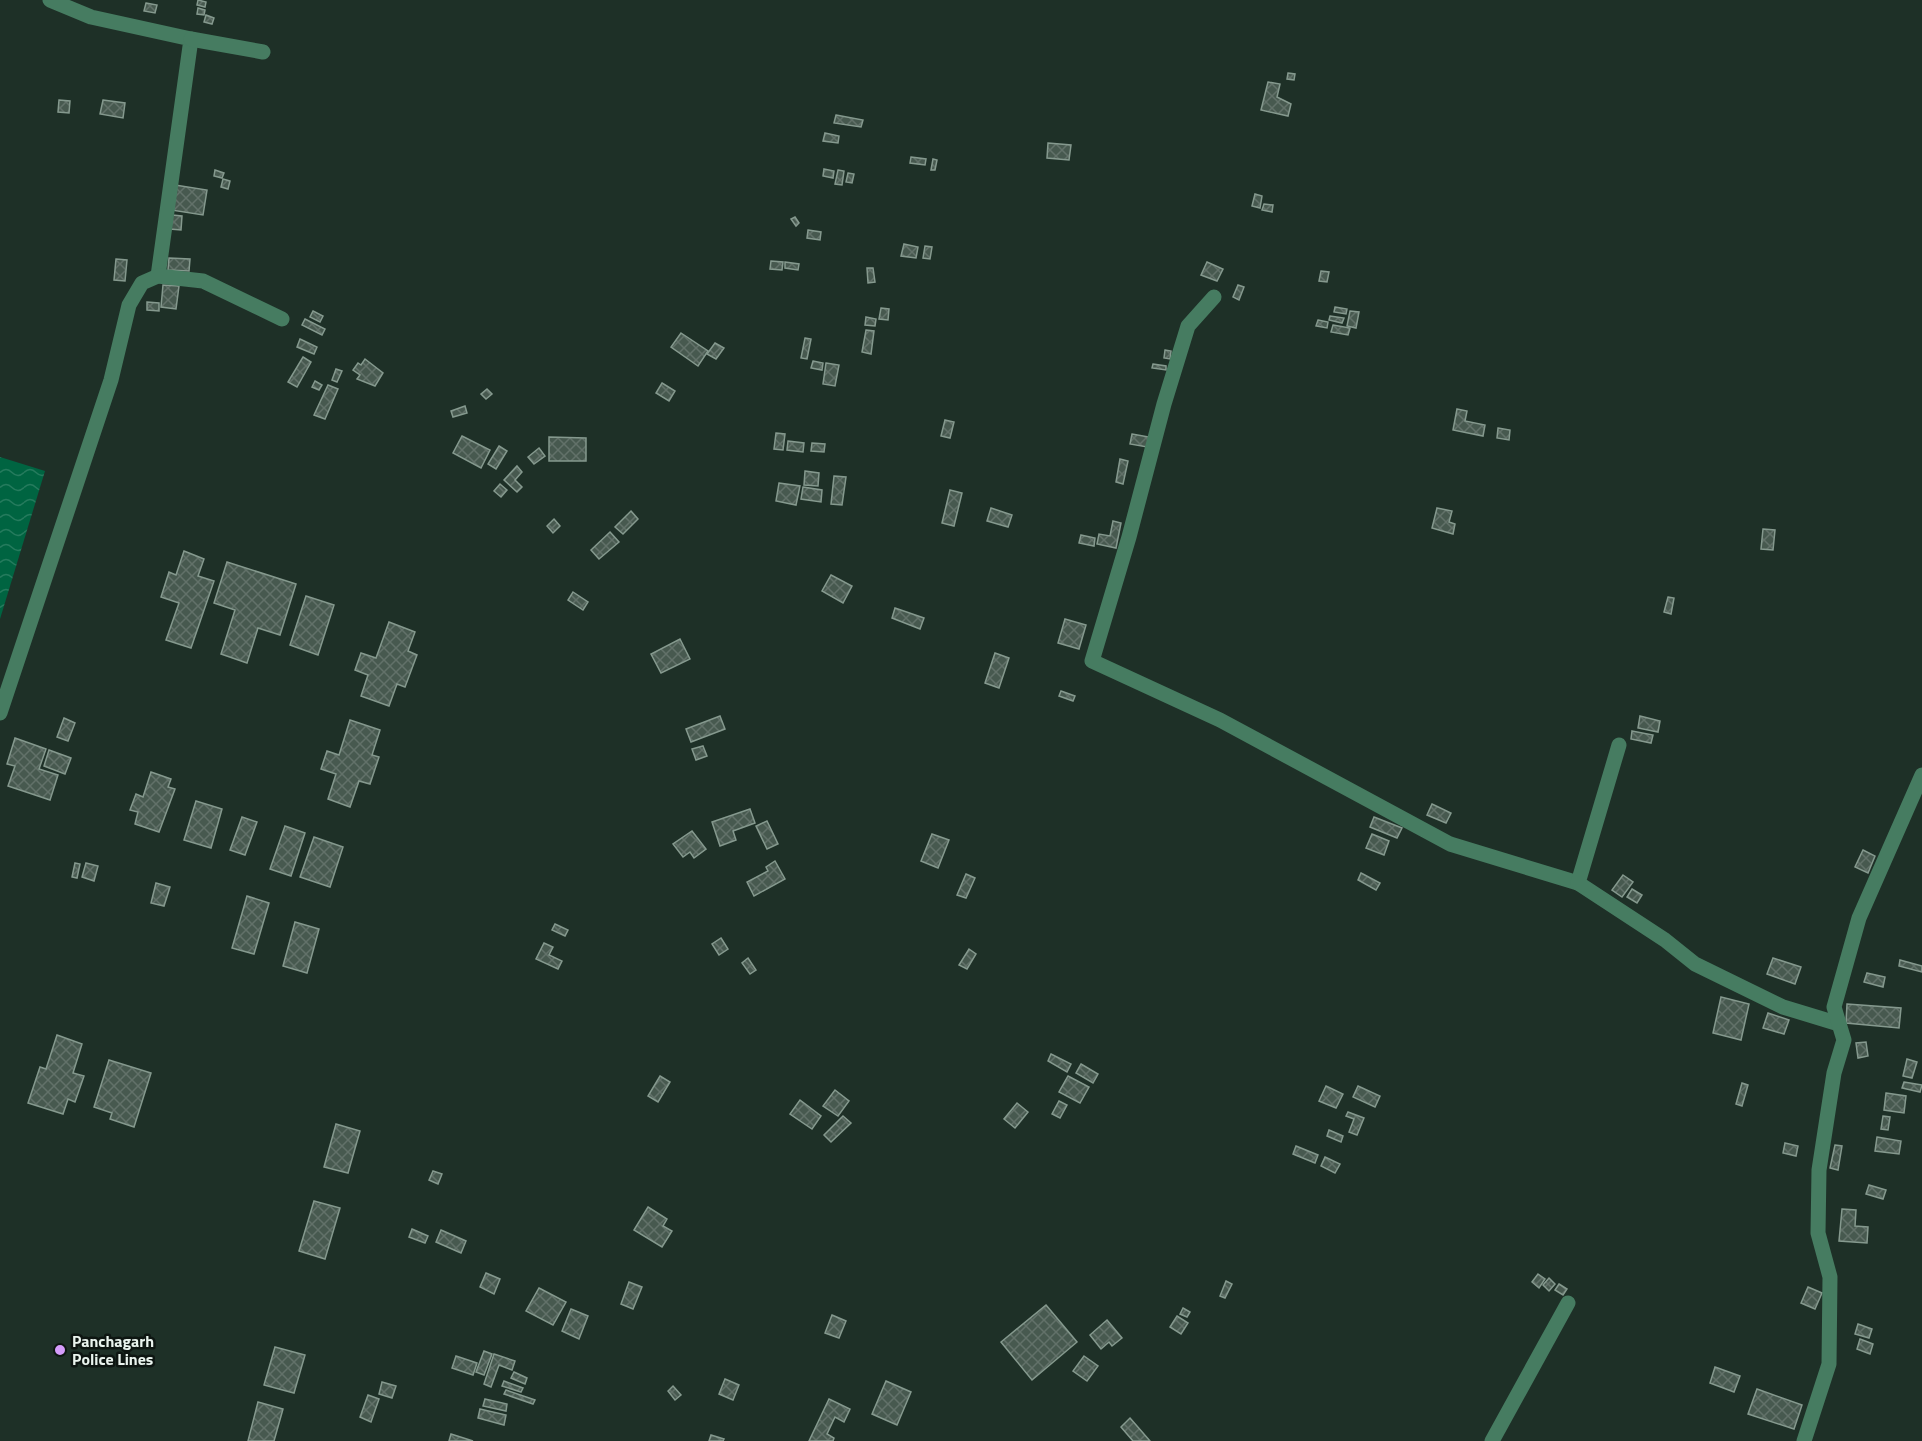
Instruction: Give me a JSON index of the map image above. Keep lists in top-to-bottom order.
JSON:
{
  "places": ["Panchagarh Police Lines"]
}
